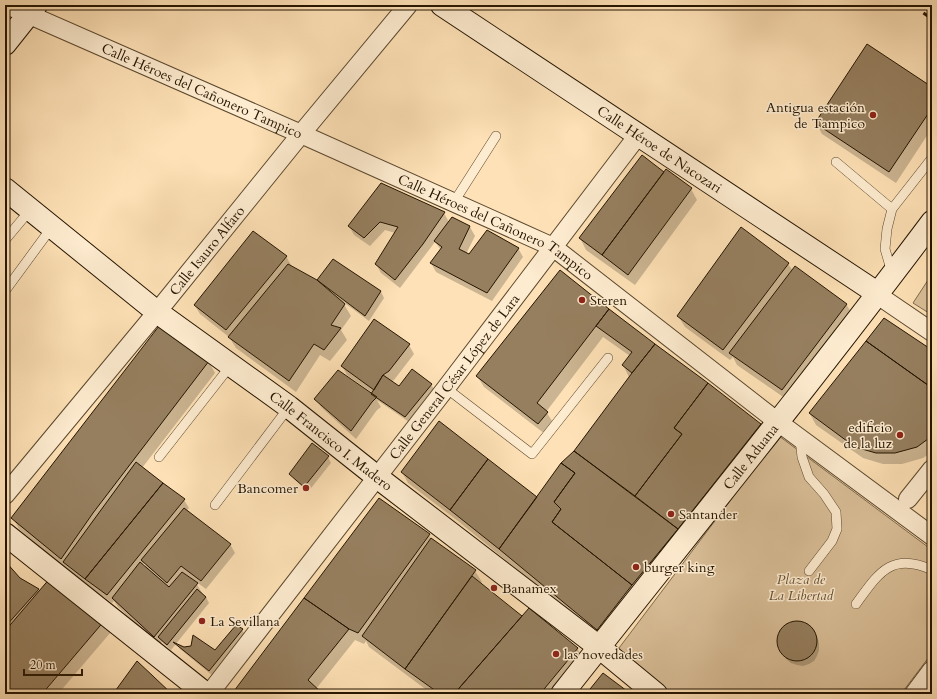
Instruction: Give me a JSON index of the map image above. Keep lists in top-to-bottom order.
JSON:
{
  "streets": {
    "street": [
      "Calle Héroes del Cañonero Tampico",
      "Calle Héroe de Nacozari",
      "Calle Isauro Alfaro",
      "Calle General César López de Lara",
      "Calle Francisco I. Madero",
      "Calle Aduana"
    ]
  },
  "crossings": [
    ["Calle Héroes del Cañonero Tampico", "Calle Isauro Alfaro"],
    ["Calle Héroes del Cañonero Tampico", "Calle General César López de Lara"],
    ["Calle Héroes del Cañonero Tampico", "Calle Aduana"],
    ["Calle Héroe de Nacozari", "Calle General César López de Lara"],
    ["Calle Héroe de Nacozari", "Calle Aduana"],
    ["Calle Isauro Alfaro", "Calle Francisco I. Madero"],
    ["Calle General César López de Lara", "Calle Francisco I. Madero"],
    ["Calle Francisco I. Madero", "Calle Aduana"]
  ],
  "parks": ["Plaza de La Libertad"],
  "places": [
    "Antigua estación de Tampico",
    "Steren",
    "edificio de la luz",
    "Bancomer",
    "Santander",
    "burger king",
    "Banamex",
    "La Sevillana",
    "las novedades"
  ],
  "scale_bar": "20 m"
}
